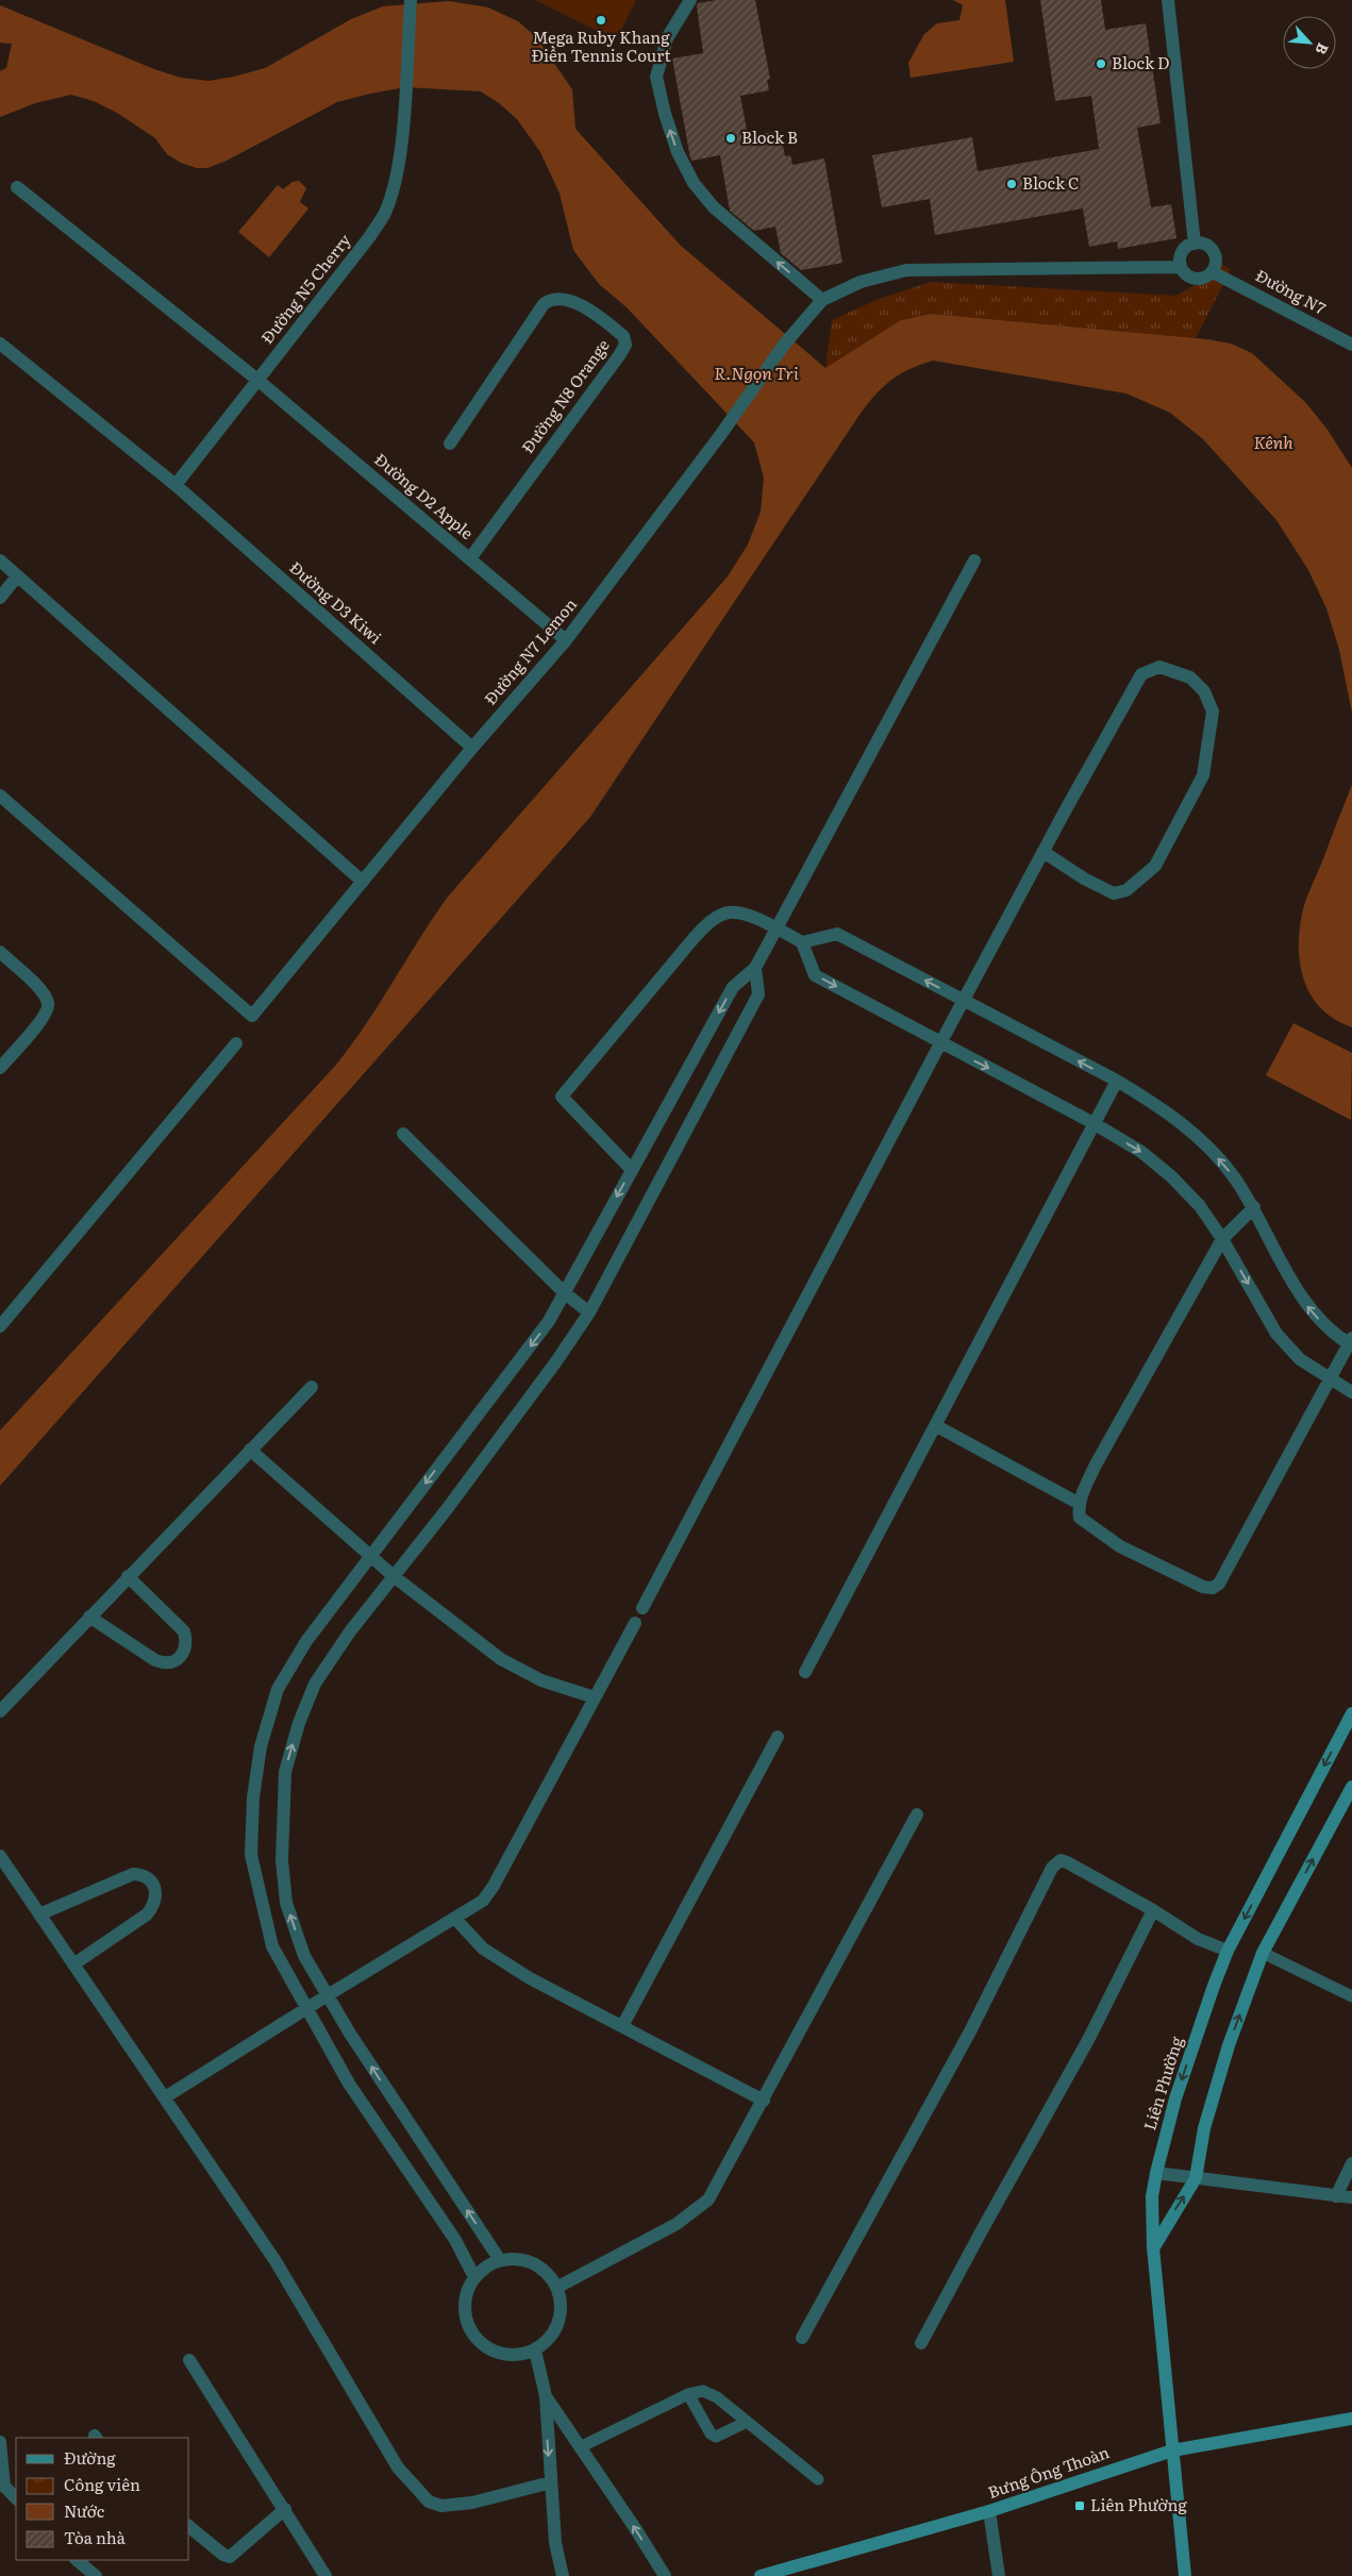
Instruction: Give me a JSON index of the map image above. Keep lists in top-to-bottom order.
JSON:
{
  "streets": {
    "street": [
      "Đường N5 Cherry",
      "Đường N7",
      "Đường N8 Orange",
      "Đường D2 Apple",
      "Đường D3 Kiwi",
      "Đường N7 Lemon",
      "Liên Phường",
      "Bưng Ông Thoàn"
    ]
  },
  "crossings": [
    ["Đường N5 Cherry", "Đường D2 Apple"],
    ["Đường N5 Cherry", "Đường D3 Kiwi"],
    ["Đường N8 Orange", "Đường D2 Apple"],
    ["Đường D2 Apple", "Đường N7 Lemon"],
    ["Đường D3 Kiwi", "Đường N7 Lemon"],
    ["Liên Phường", "Bưng Ông Thoàn"]
  ],
  "water": ["R.Ngọn Tri", "Kênh"],
  "places": {
    "other": [
      "Mega Ruby Khang Điền Tennis Court",
      "Block D",
      "Block B",
      "Block C"
    ],
    "transit": ["Liên Phường"]
  },
  "legend": [
    "Đường",
    "Công viên",
    "Nước",
    "Tòa nhà"
  ],
  "north": "bottom right"
}
